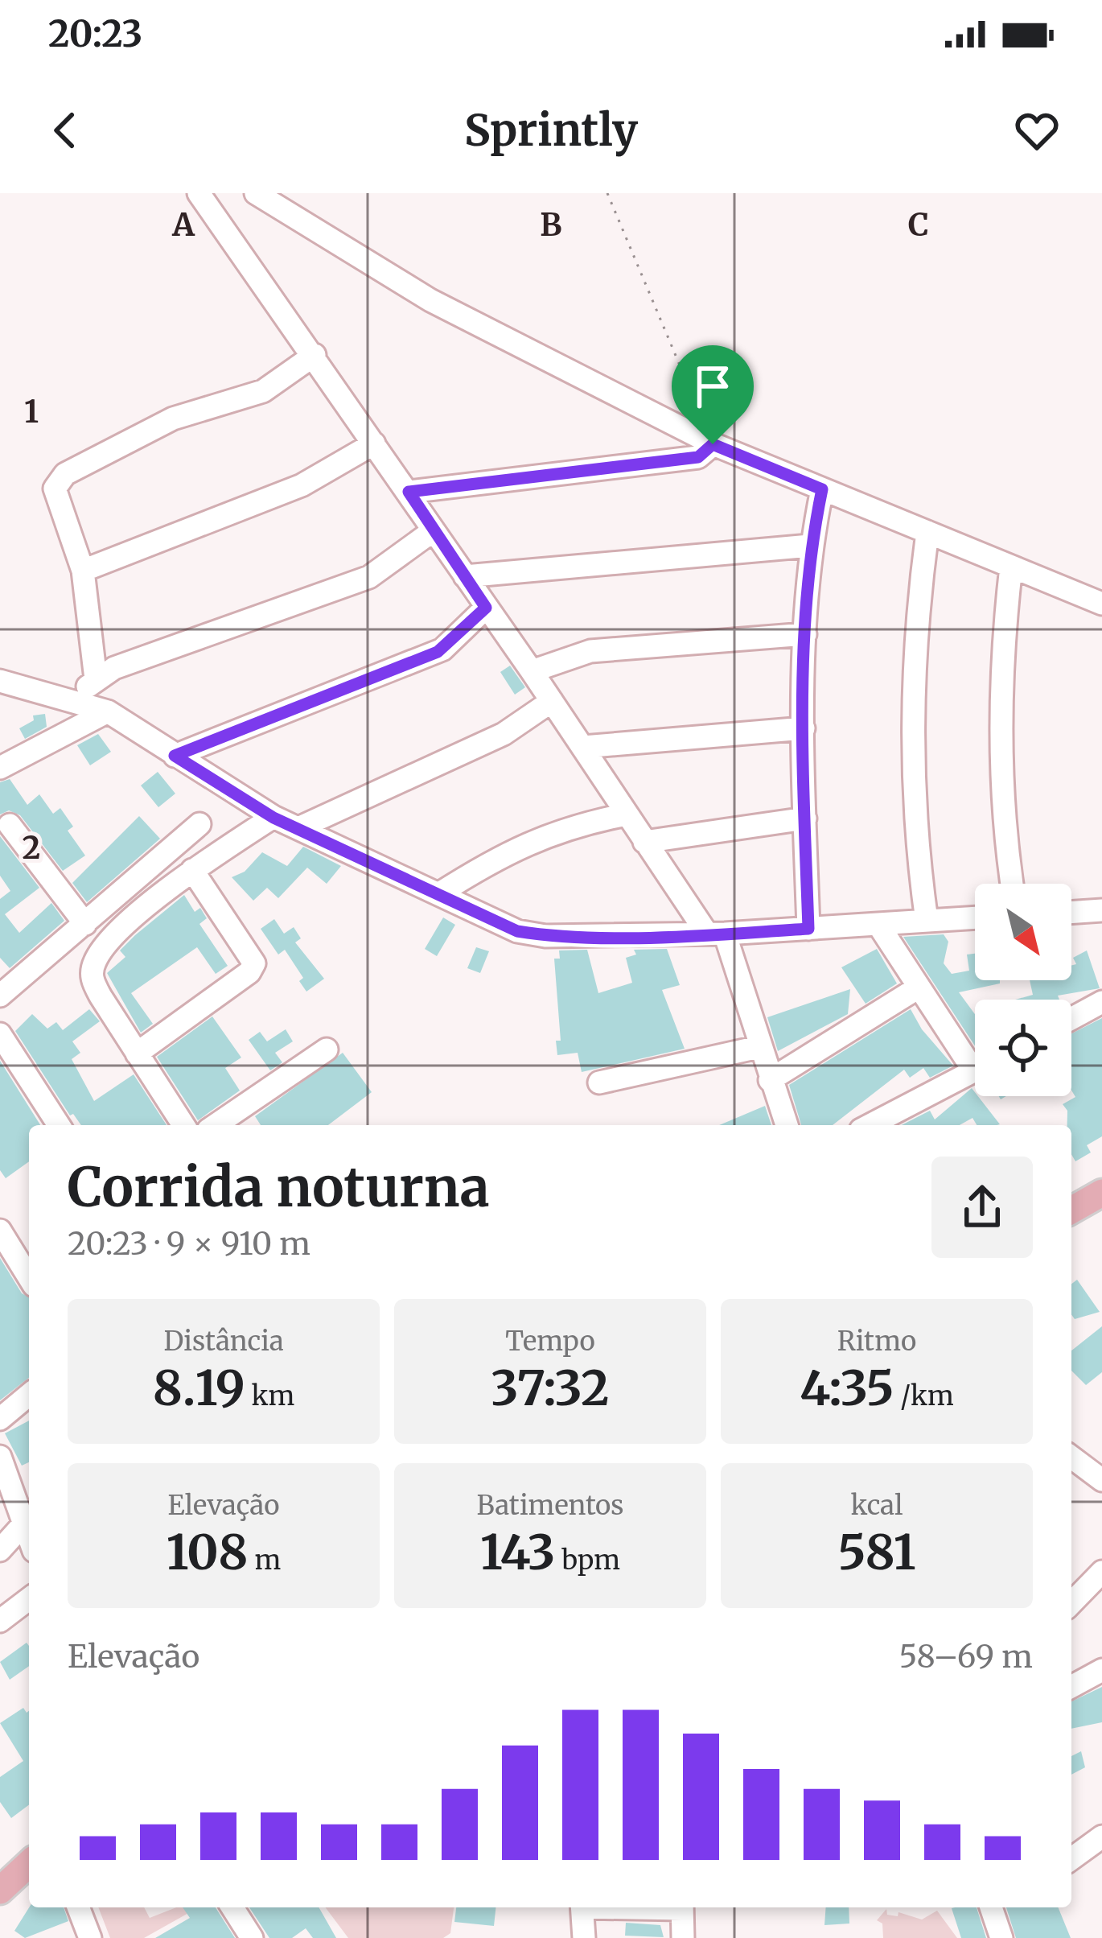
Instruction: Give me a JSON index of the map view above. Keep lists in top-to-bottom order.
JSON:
{
  "north": "bottom right",
  "page": {
    "status": "20:23",
    "header": "Sprintly",
    "heading": ["Corrida noturna", "20:23 · 9 × 910 m"],
    "stats": [
      ["Distância", "8.19 km"],
      ["Tempo", "37:32"],
      ["Ritmo", "4:35 /km"],
      ["Elevação", "108 m"],
      ["Batimentos", "143 bpm"],
      ["kcal", "581"]
    ],
    "chart": ["Elevação", "58–69 m"]
  },
  "grid": {
    "columns": ["A", "B", "C"],
    "rows": ["1", "2"]
  }
}
